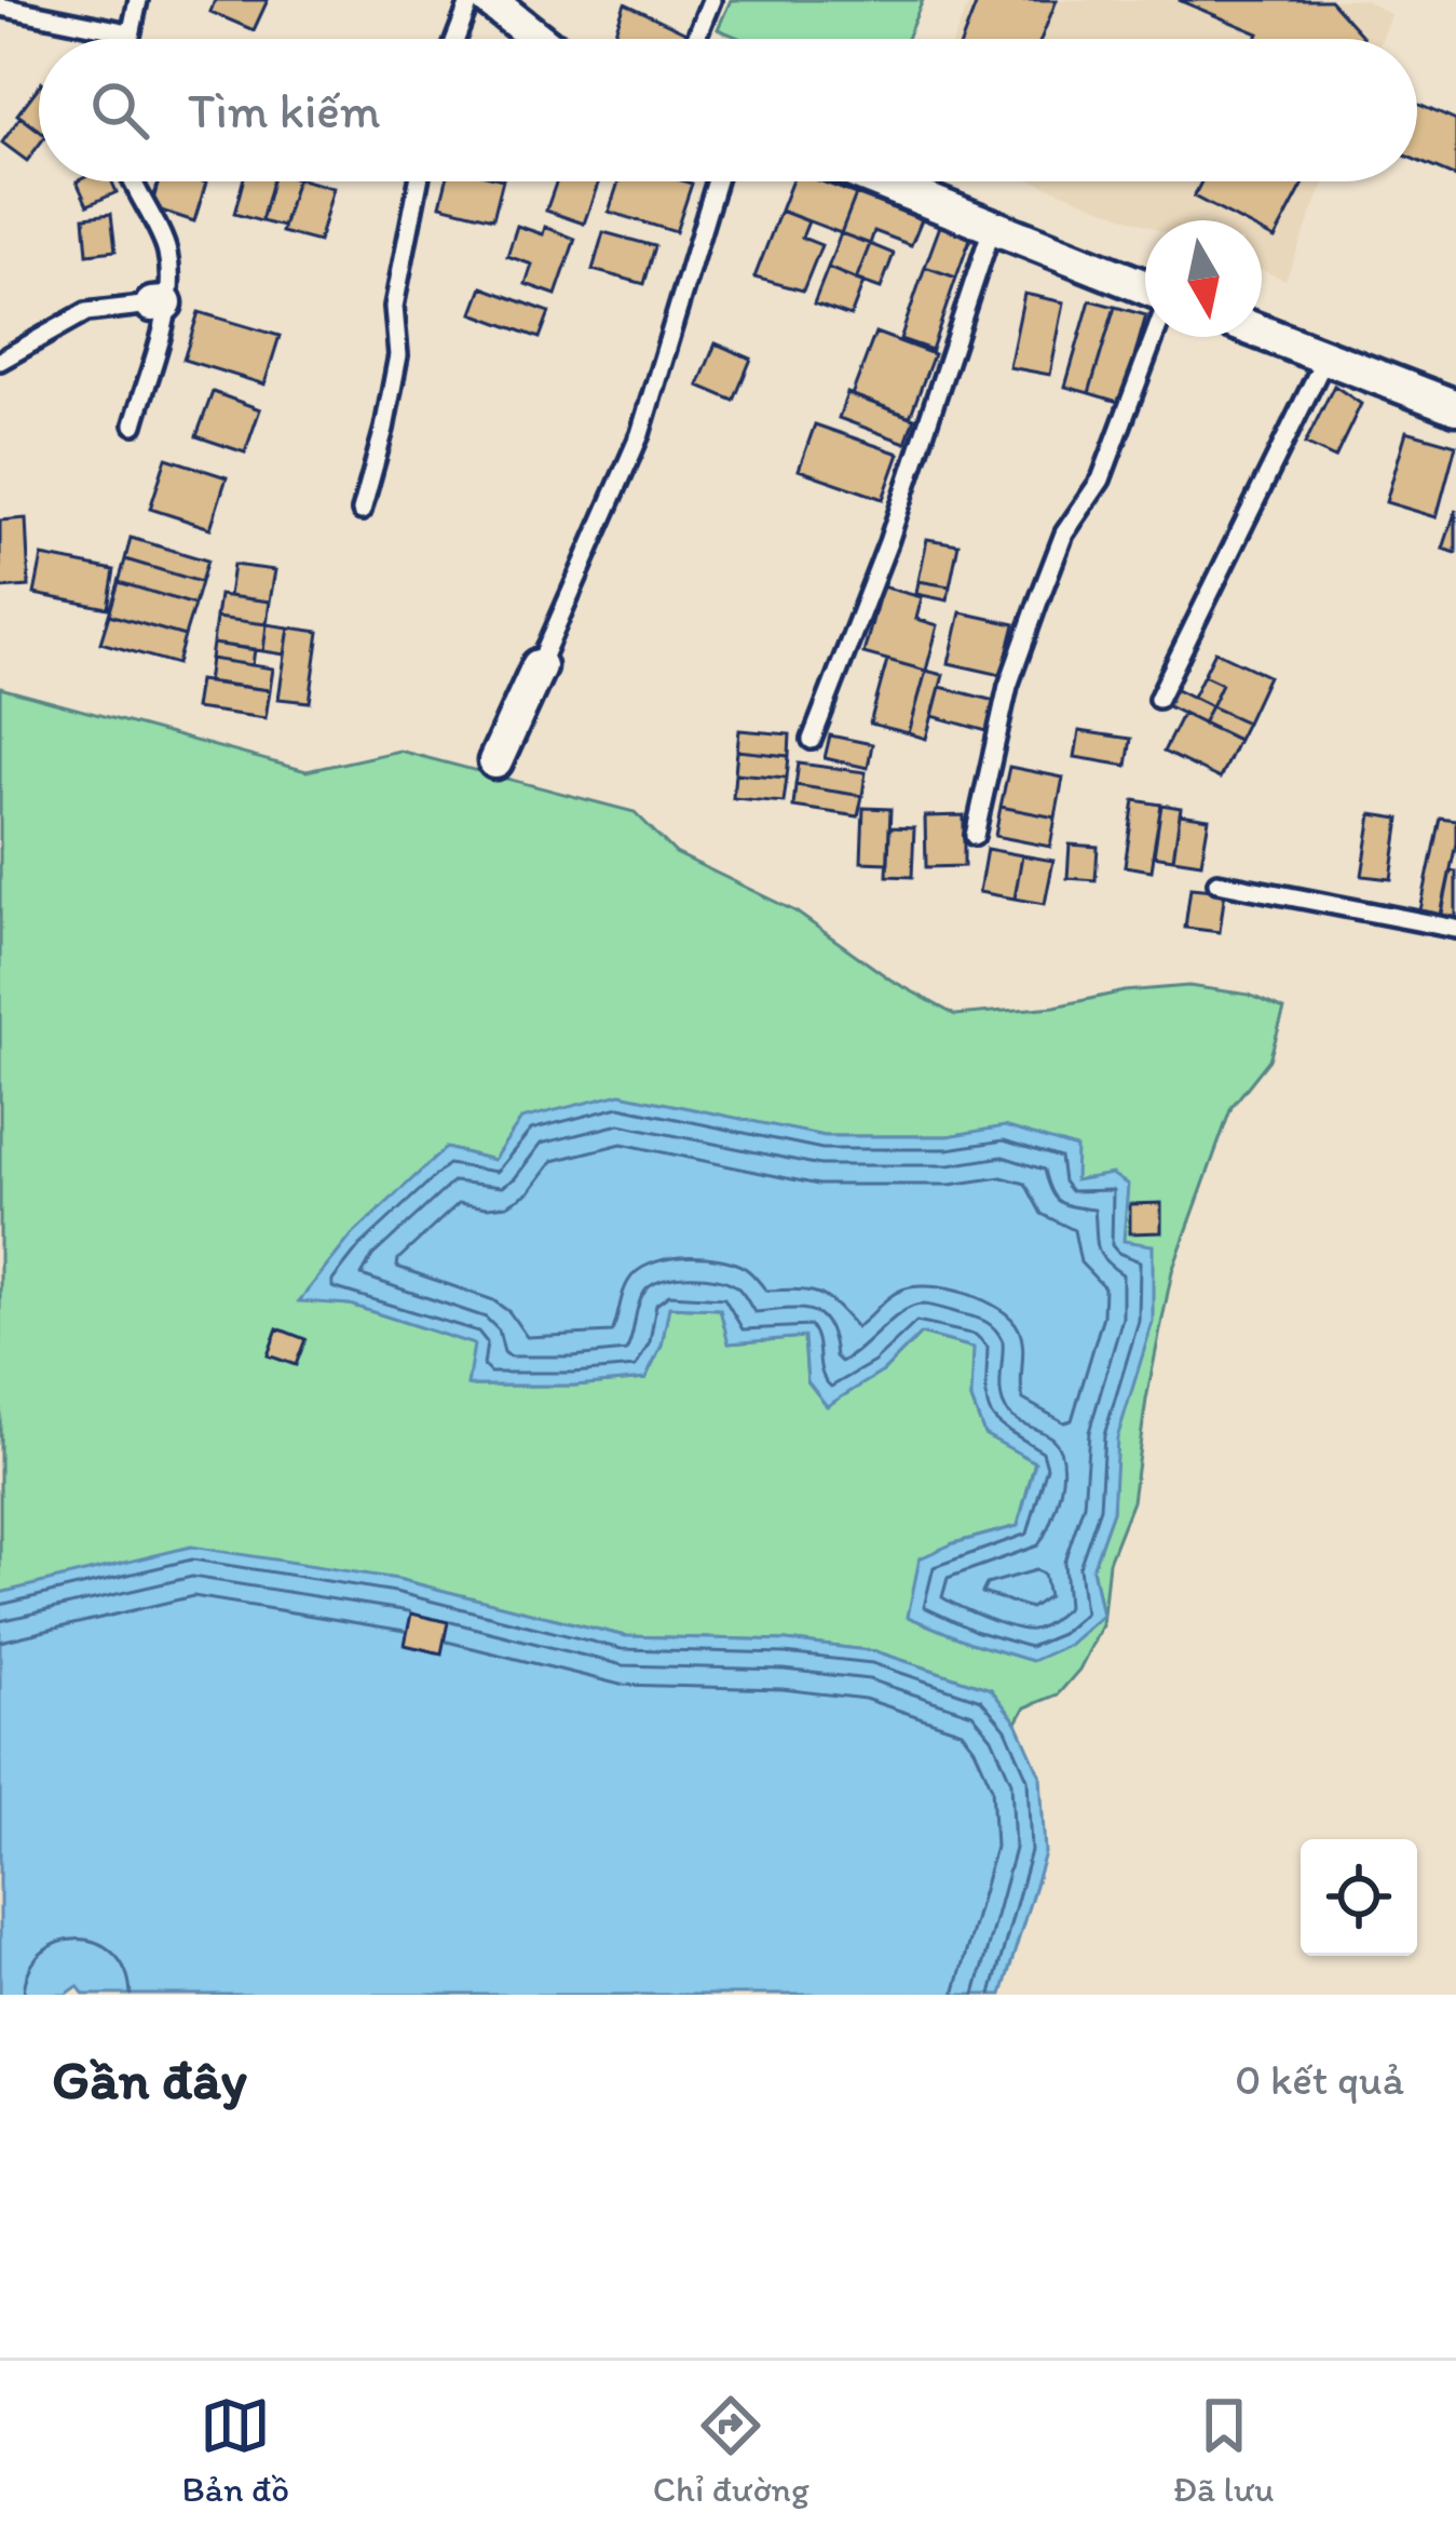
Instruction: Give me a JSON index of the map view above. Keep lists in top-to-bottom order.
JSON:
{
  "north": "bottom",
  "page": {
    "search": "Tìm kiếm",
    "heading": ["Gần đây", "0 kết quả"],
    "nav": ["Bản đồ", "Chỉ đường", "Đã lưu"]
  }
}
